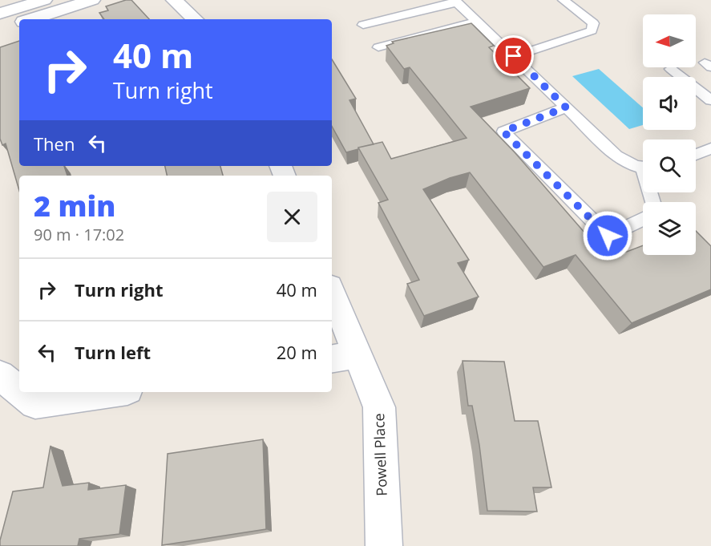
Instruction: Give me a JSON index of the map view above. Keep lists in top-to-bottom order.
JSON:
{
  "streets": {
    "street": ["Powell Place"]
  },
  "north": "left",
  "page": {
    "turn": ["40 m", "Turn right"],
    "then": "Then",
    "heading": ["2 min", "90 m · 17:02"],
    "list": [
      {
        "name": "Turn right",
        "value": "40 m"
      },
      {
        "name": "Turn left",
        "value": "20 m"
      }
    ]
  }
}
